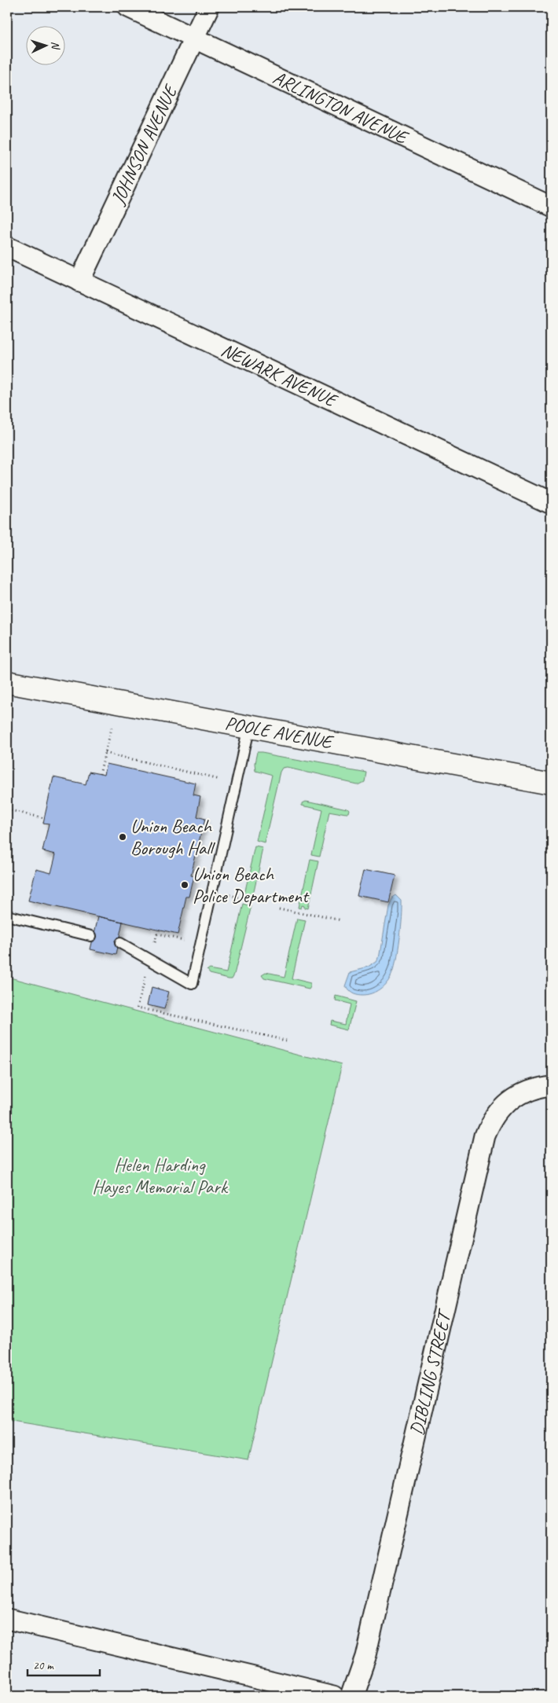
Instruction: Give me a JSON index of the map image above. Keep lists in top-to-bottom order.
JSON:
{
  "streets": {
    "street": [
      "ARLINGTON AVENUE",
      "JOHNSON AVENUE",
      "NEWARK AVENUE",
      "POOLE AVENUE",
      "DIBLING STREET"
    ]
  },
  "crossings": [
    ["ARLINGTON AVENUE", "JOHNSON AVENUE"],
    ["JOHNSON AVENUE", "NEWARK AVENUE"]
  ],
  "parks": ["Helen Harding Hayes Memorial Park"],
  "places": ["Union Beach Borough Hall", "Union Beach Police Department"],
  "scale_bar": "20 m",
  "north": "right"
}
